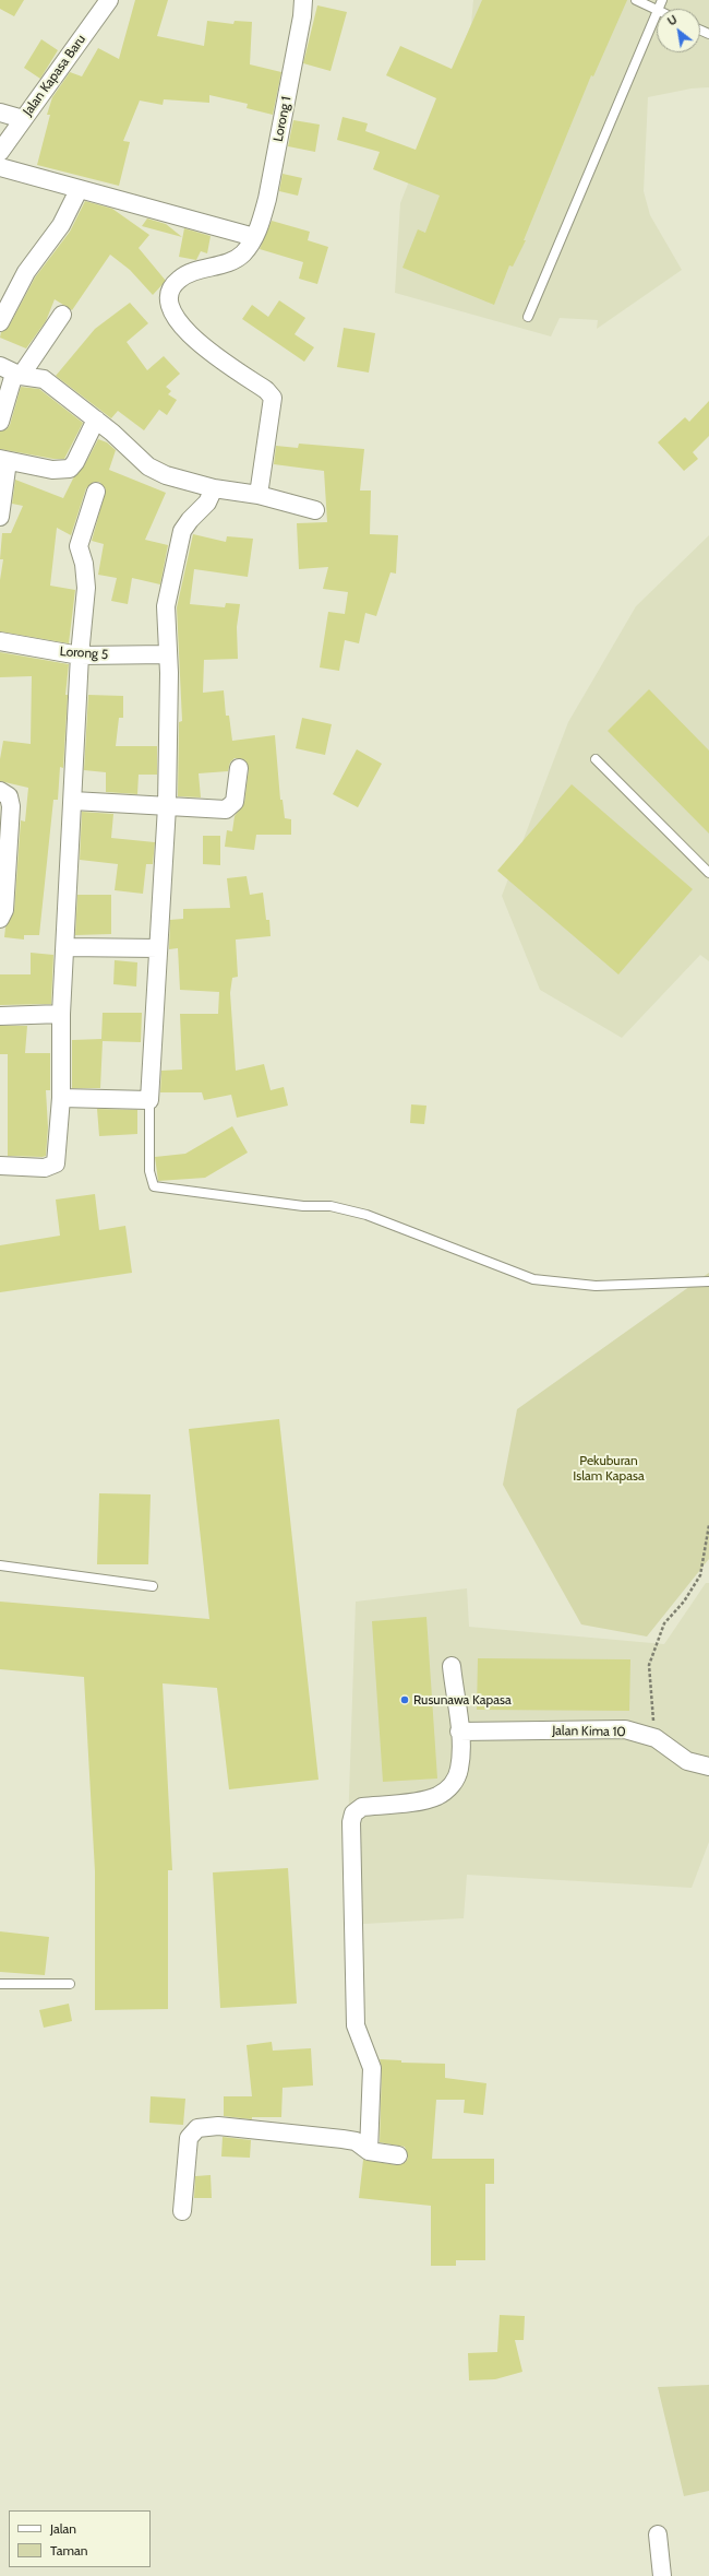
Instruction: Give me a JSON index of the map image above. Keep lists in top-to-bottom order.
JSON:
{
  "streets": {
    "street": [
      "Jalan Kapasa Baru",
      "Lorong 1",
      "Lorong 5",
      "Jalan Kima 10"
    ]
  },
  "parks": ["Pekuburan Islam Kapasa"],
  "places": ["Rusunawa Kapasa"],
  "legend": ["Jalan", "Taman"],
  "north": "top left"
}
